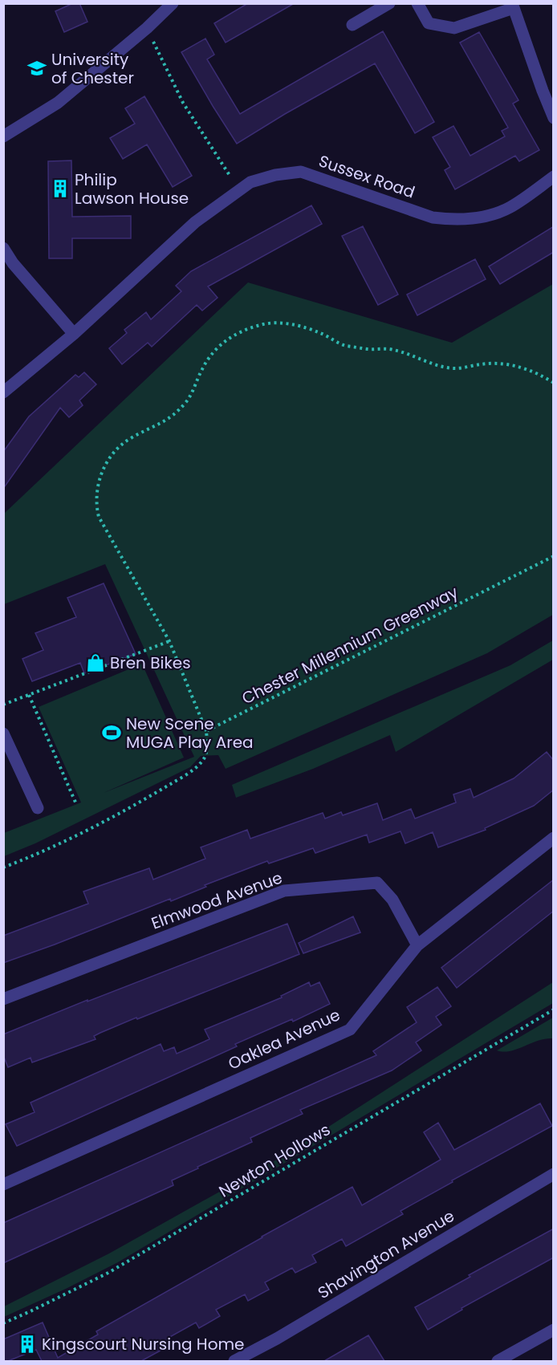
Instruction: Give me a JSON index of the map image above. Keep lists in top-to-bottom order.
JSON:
{
  "streets": {
    "street": [
      "Sussex Road",
      "Elmwood Avenue",
      "Oaklea Avenue",
      "Shavington Avenue"
    ],
    "path": ["Chester Millennium Greenway", "Newton Hollows"]
  },
  "crossings": [
    ["Elmwood Avenue", "Oaklea Avenue"]
  ],
  "places": {
    "school or university": ["University of Chester"],
    "building": ["Philip Lawson House", "Kingscourt Nursing Home"],
    "shop": ["Bren Bikes"],
    "sports": ["New Scene MUGA Play Area"]
  }
}
